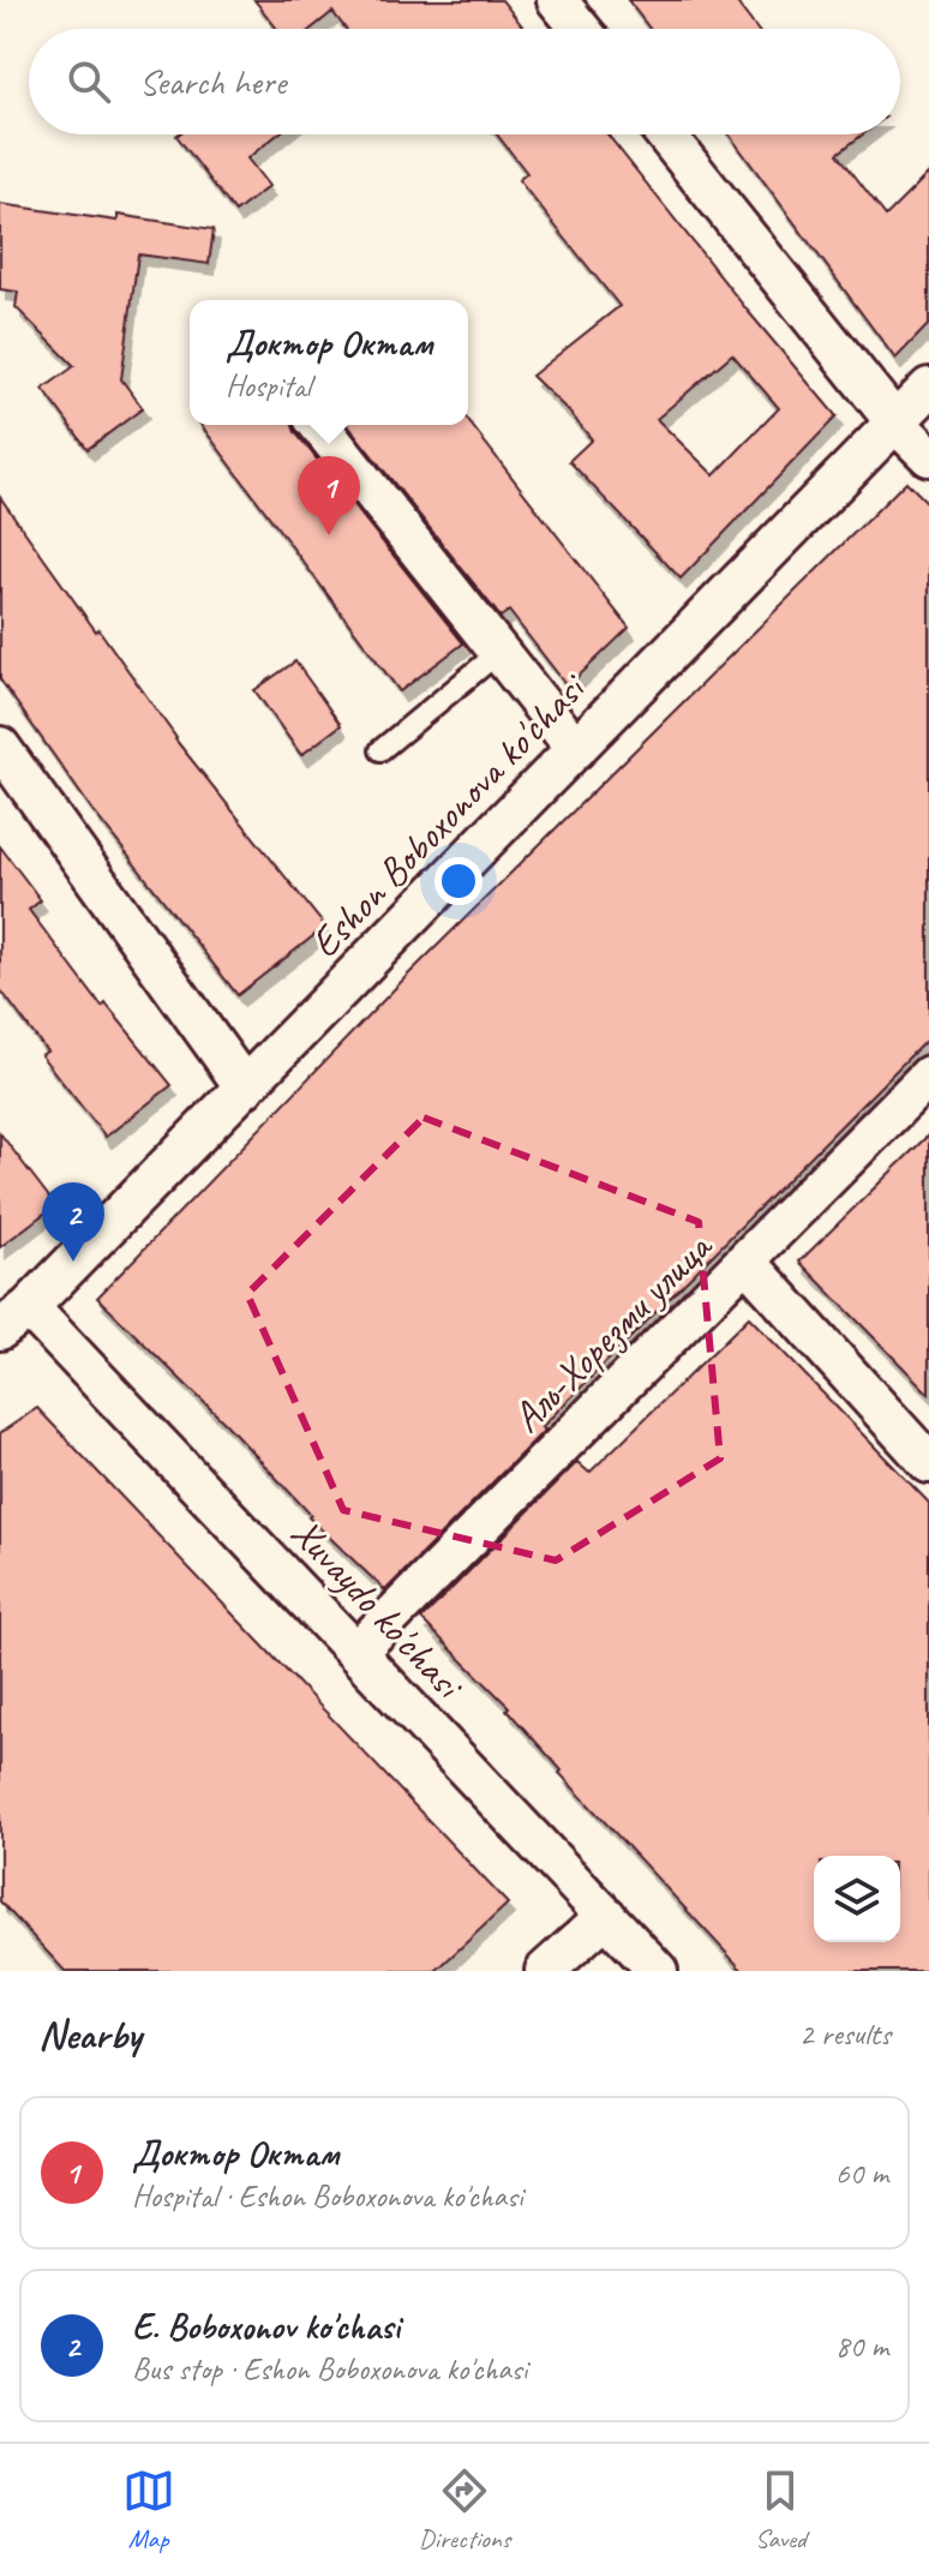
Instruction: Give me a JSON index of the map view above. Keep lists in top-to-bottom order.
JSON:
{
  "streets": {
    "street": ["Eshon Boboxonova ko'chasi", "Аль-Хорезми улица", "Xuvaydo ko'chasi"]
  },
  "crossings": [
    ["Eshon Boboxonova ko'chasi", "Xuvaydo ko'chasi"],
    ["Аль-Хорезми улица", "Xuvaydo ko'chasi"]
  ],
  "page": {
    "search": "Search here",
    "popup": ["Доктор Октам", "Hospital"],
    "pins": ["1", "2"],
    "heading": ["Nearby", "2 results"],
    "list": [
      {
        "mark": "1",
        "name": "Доктор Октам",
        "note": "Hospital · Eshon Boboxonova ko'chasi",
        "value": "60 m"
      },
      {
        "mark": "2",
        "name": "E. Boboxonov ko'chasi",
        "note": "Bus stop · Eshon Boboxonova ko'chasi",
        "value": "80 m"
      }
    ],
    "nav": ["Map", "Directions", "Saved"]
  }
}
